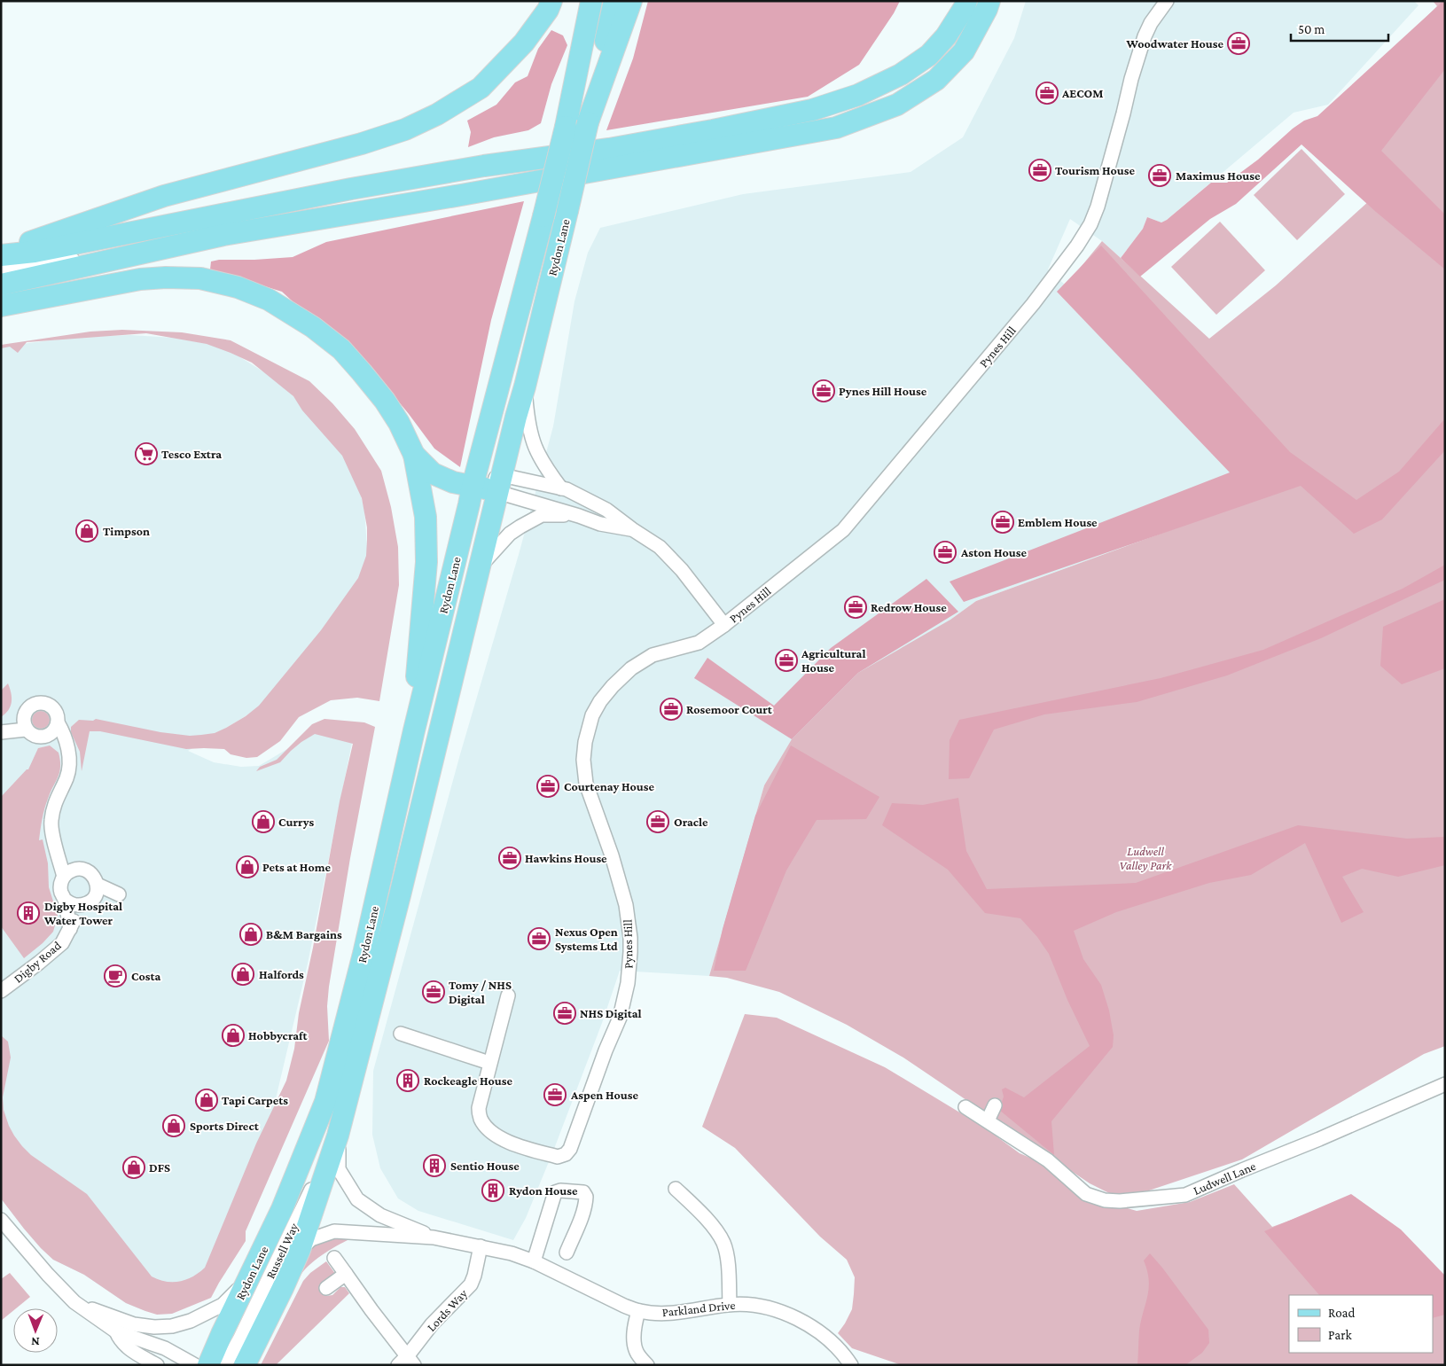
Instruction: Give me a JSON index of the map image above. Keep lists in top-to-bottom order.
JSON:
{
  "streets": {
    "main road": ["Rydon Lane"],
    "street": [
      "Pynes Hill",
      "Digby Road",
      "Ludwell Lane",
      "Russell Way",
      "Parkland Drive",
      "Lords Way"
    ]
  },
  "crossings": [
    ["Rydon Lane", "Pynes Hill"],
    ["Rydon Lane", "Russell Way"],
    ["Rydon Lane", "Parkland Drive"],
    ["Russell Way", "Parkland Drive"],
    ["Parkland Drive", "Lords Way"]
  ],
  "parks": ["Ludwell Valley Park"],
  "places": {
    "office": [
      "Woodwater House",
      "AECOM",
      "Tourism House",
      "Maximus House",
      "Pynes Hill House",
      "Emblem House",
      "Aston House",
      "Redrow House",
      "Agricultural House",
      "Rosemoor Court",
      "Courtenay House",
      "Oracle",
      "Hawkins House",
      "Nexus Open Systems Ltd",
      "Tomy / NHS Digital",
      "NHS Digital",
      "Aspen House"
    ],
    "supermarket": ["Tesco Extra"],
    "shop": [
      "Timpson",
      "Currys",
      "Pets at Home",
      "B&M Bargains",
      "Halfords",
      "Hobbycraft",
      "Tapi Carpets",
      "Sports Direct",
      "DFS"
    ],
    "building": [
      "Digby Hospital Water Tower",
      "Rockeagle House",
      "Sentio House",
      "Rydon House"
    ],
    "cafe": ["Costa"]
  },
  "legend": ["Road", "Park"],
  "scale_bar": "50 m",
  "north": "bottom"
}
